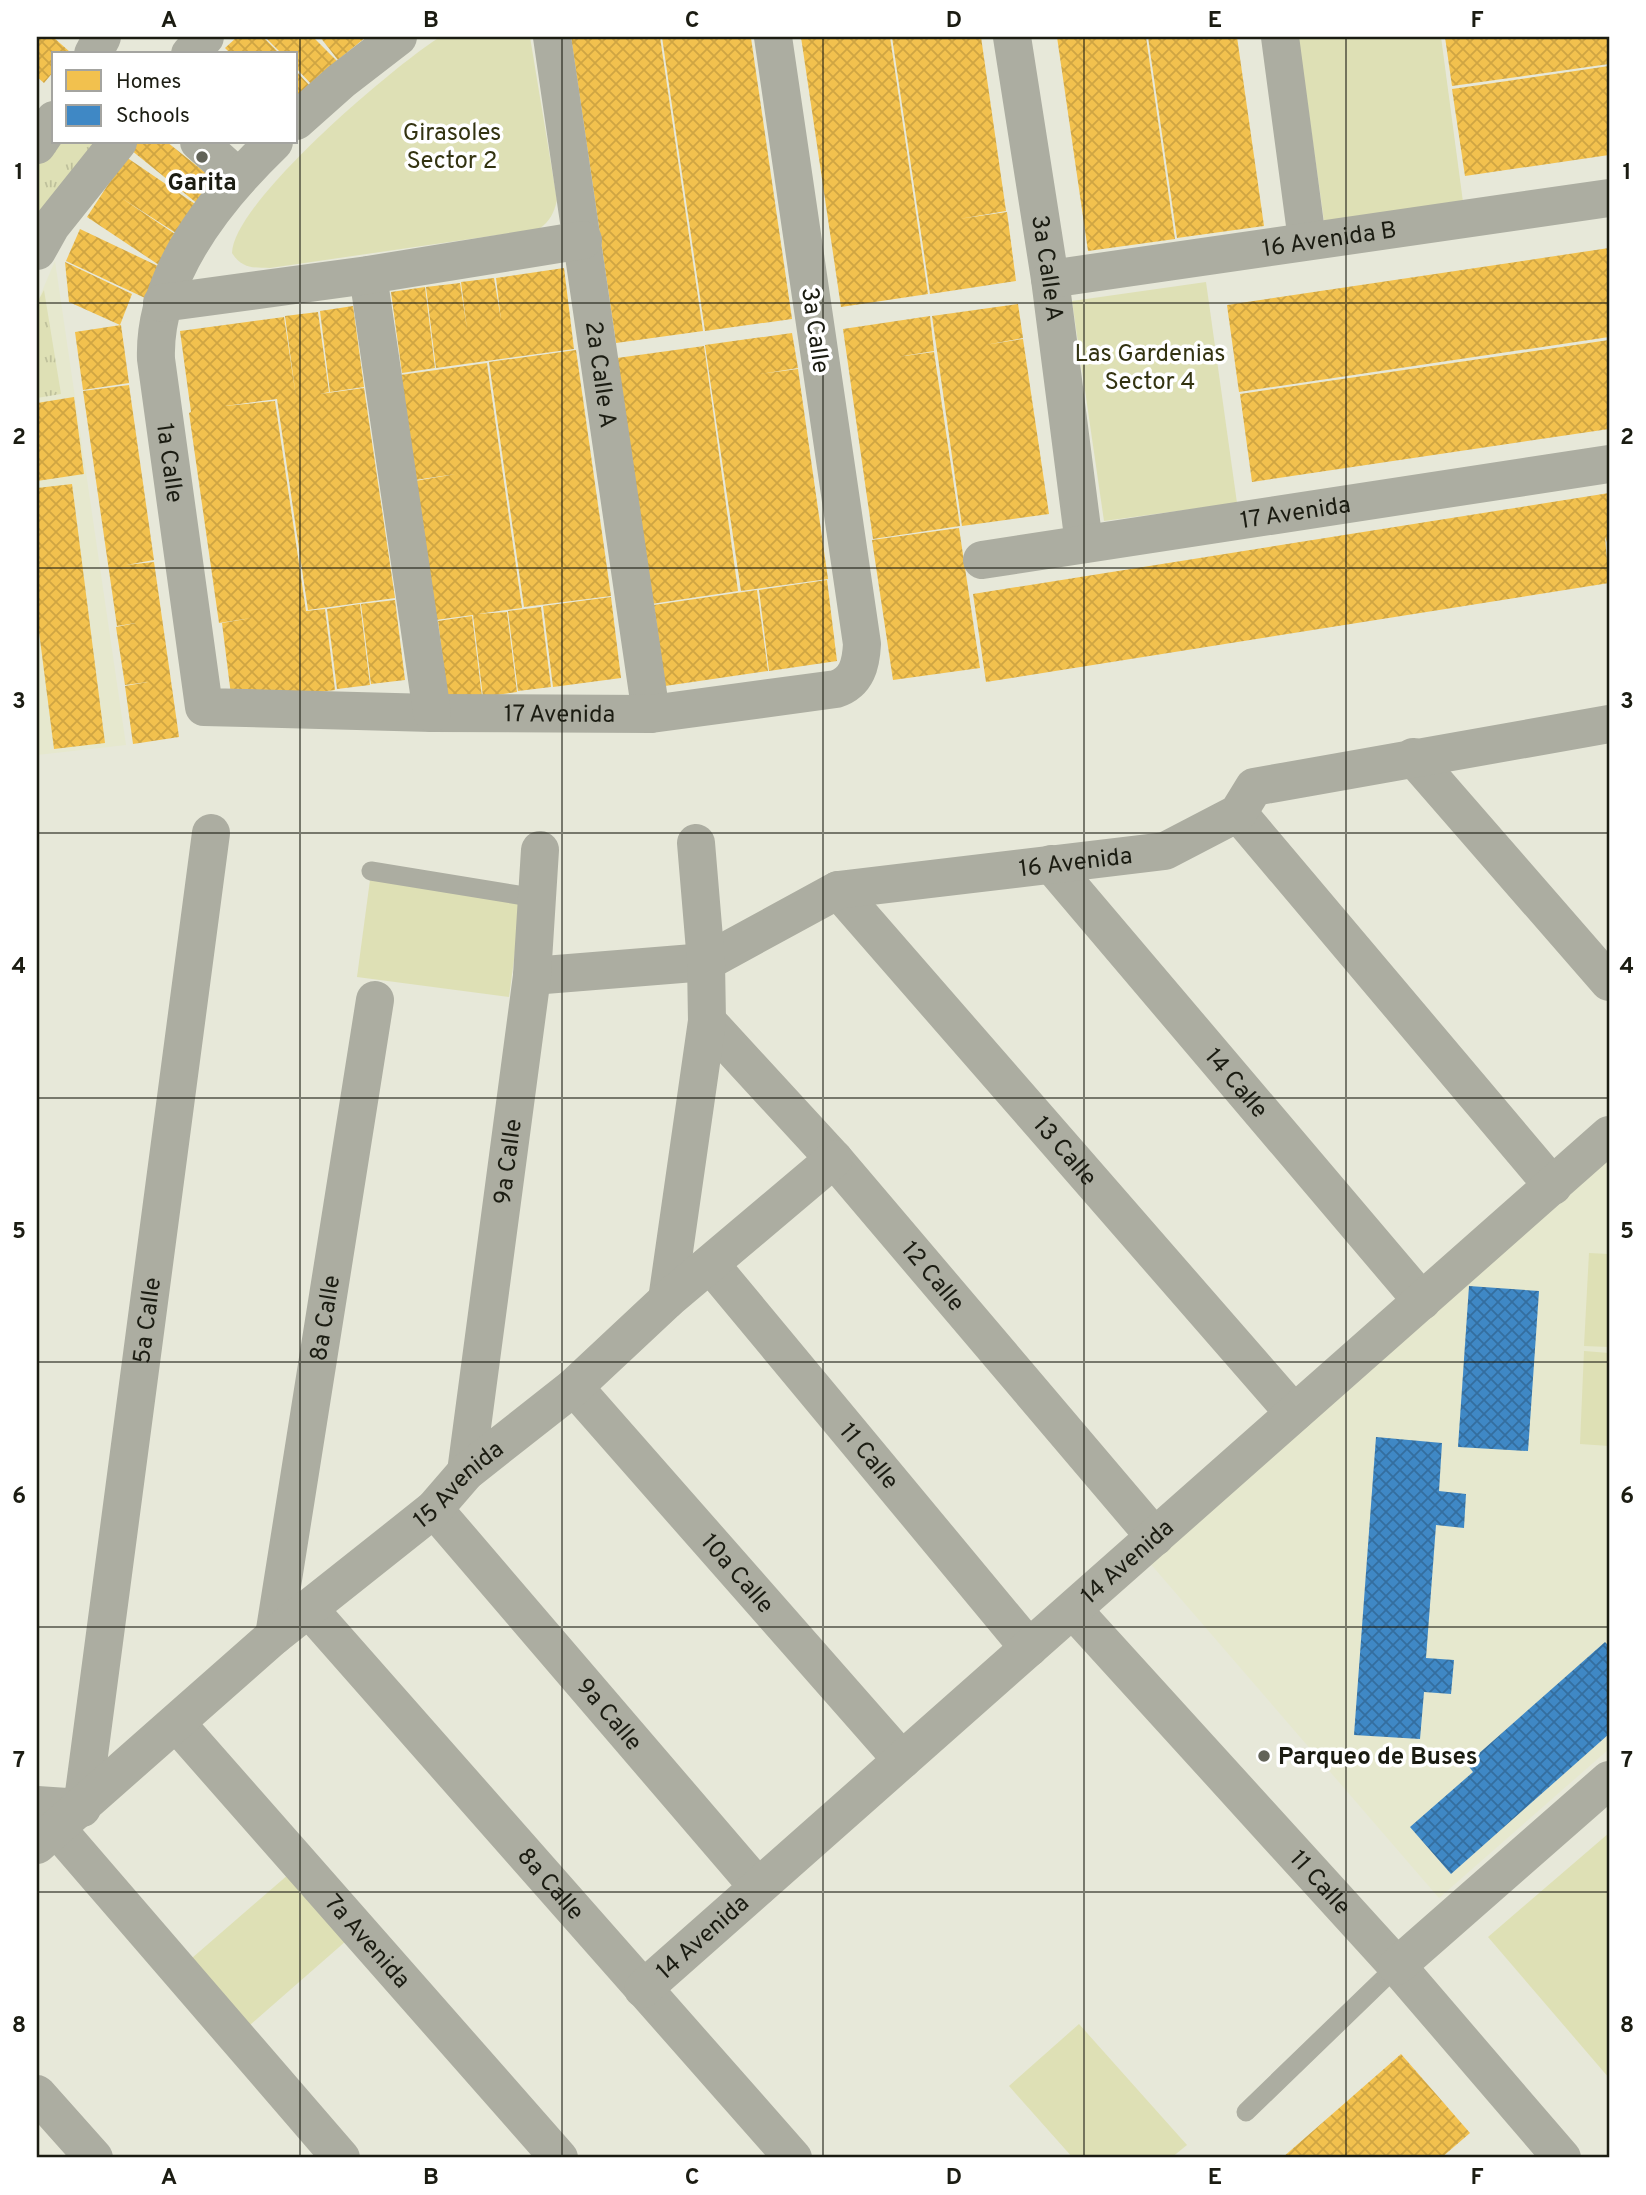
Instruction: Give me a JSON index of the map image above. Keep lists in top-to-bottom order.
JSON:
{
  "streets": {
    "street": [
      "16 Avenida B",
      "3a Calle A",
      "3a Calle",
      "2a Calle A",
      "1a Calle",
      "17 Avenida",
      "16 Avenida",
      "14 Calle",
      "13 Calle",
      "9a Calle",
      "12 Calle",
      "8a Calle",
      "5a Calle",
      "11 Calle",
      "15 Avenida",
      "14 Avenida",
      "10a Calle",
      "7a Avenida"
    ]
  },
  "crossings": [
    ["16 Avenida B", "3a Calle A"],
    ["3a Calle A", "17 Avenida"],
    ["3a Calle", "17 Avenida"],
    ["2a Calle A", "17 Avenida"],
    ["1a Calle", "17 Avenida"],
    ["16 Avenida", "14 Calle"],
    ["16 Avenida", "13 Calle"],
    ["16 Avenida", "9a Calle"],
    ["14 Calle", "14 Avenida"],
    ["13 Calle", "14 Avenida"],
    ["9a Calle", "15 Avenida"],
    ["9a Calle", "14 Avenida"],
    ["12 Calle", "15 Avenida"],
    ["12 Calle", "14 Avenida"],
    ["8a Calle", "15 Avenida"],
    ["8a Calle", "14 Avenida"],
    ["5a Calle", "15 Avenida"],
    ["11 Calle", "15 Avenida"],
    ["11 Calle", "14 Avenida"],
    ["15 Avenida", "10a Calle"],
    ["15 Avenida", "7a Avenida"],
    ["14 Avenida", "10a Calle"]
  ],
  "parks": ["Girasoles Sector 2", "Las Gardenias Sector 4"],
  "places": ["Garita", "Parqueo de Buses"],
  "legend": ["Homes", "Schools"],
  "grid": {
    "columns": [
      "A",
      "B",
      "C",
      "D",
      "E",
      "F"
    ],
    "rows": [
      "1",
      "2",
      "3",
      "4",
      "5",
      "6",
      "7",
      "8"
    ]
  }
}
